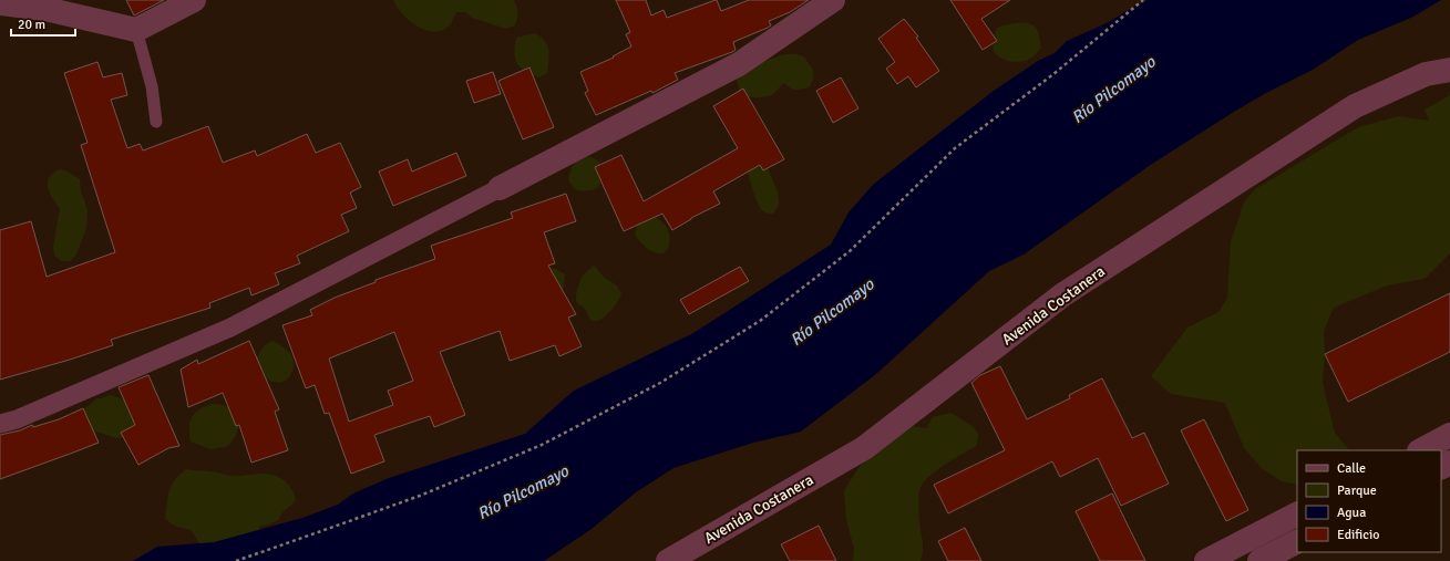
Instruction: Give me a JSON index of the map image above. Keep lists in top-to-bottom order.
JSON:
{
  "streets": {
    "street": ["Avenida Costanera"]
  },
  "water": ["Río Pilcomayo"],
  "legend": [
    "Calle",
    "Parque",
    "Agua",
    "Edificio"
  ],
  "scale_bar": "20 m"
}
